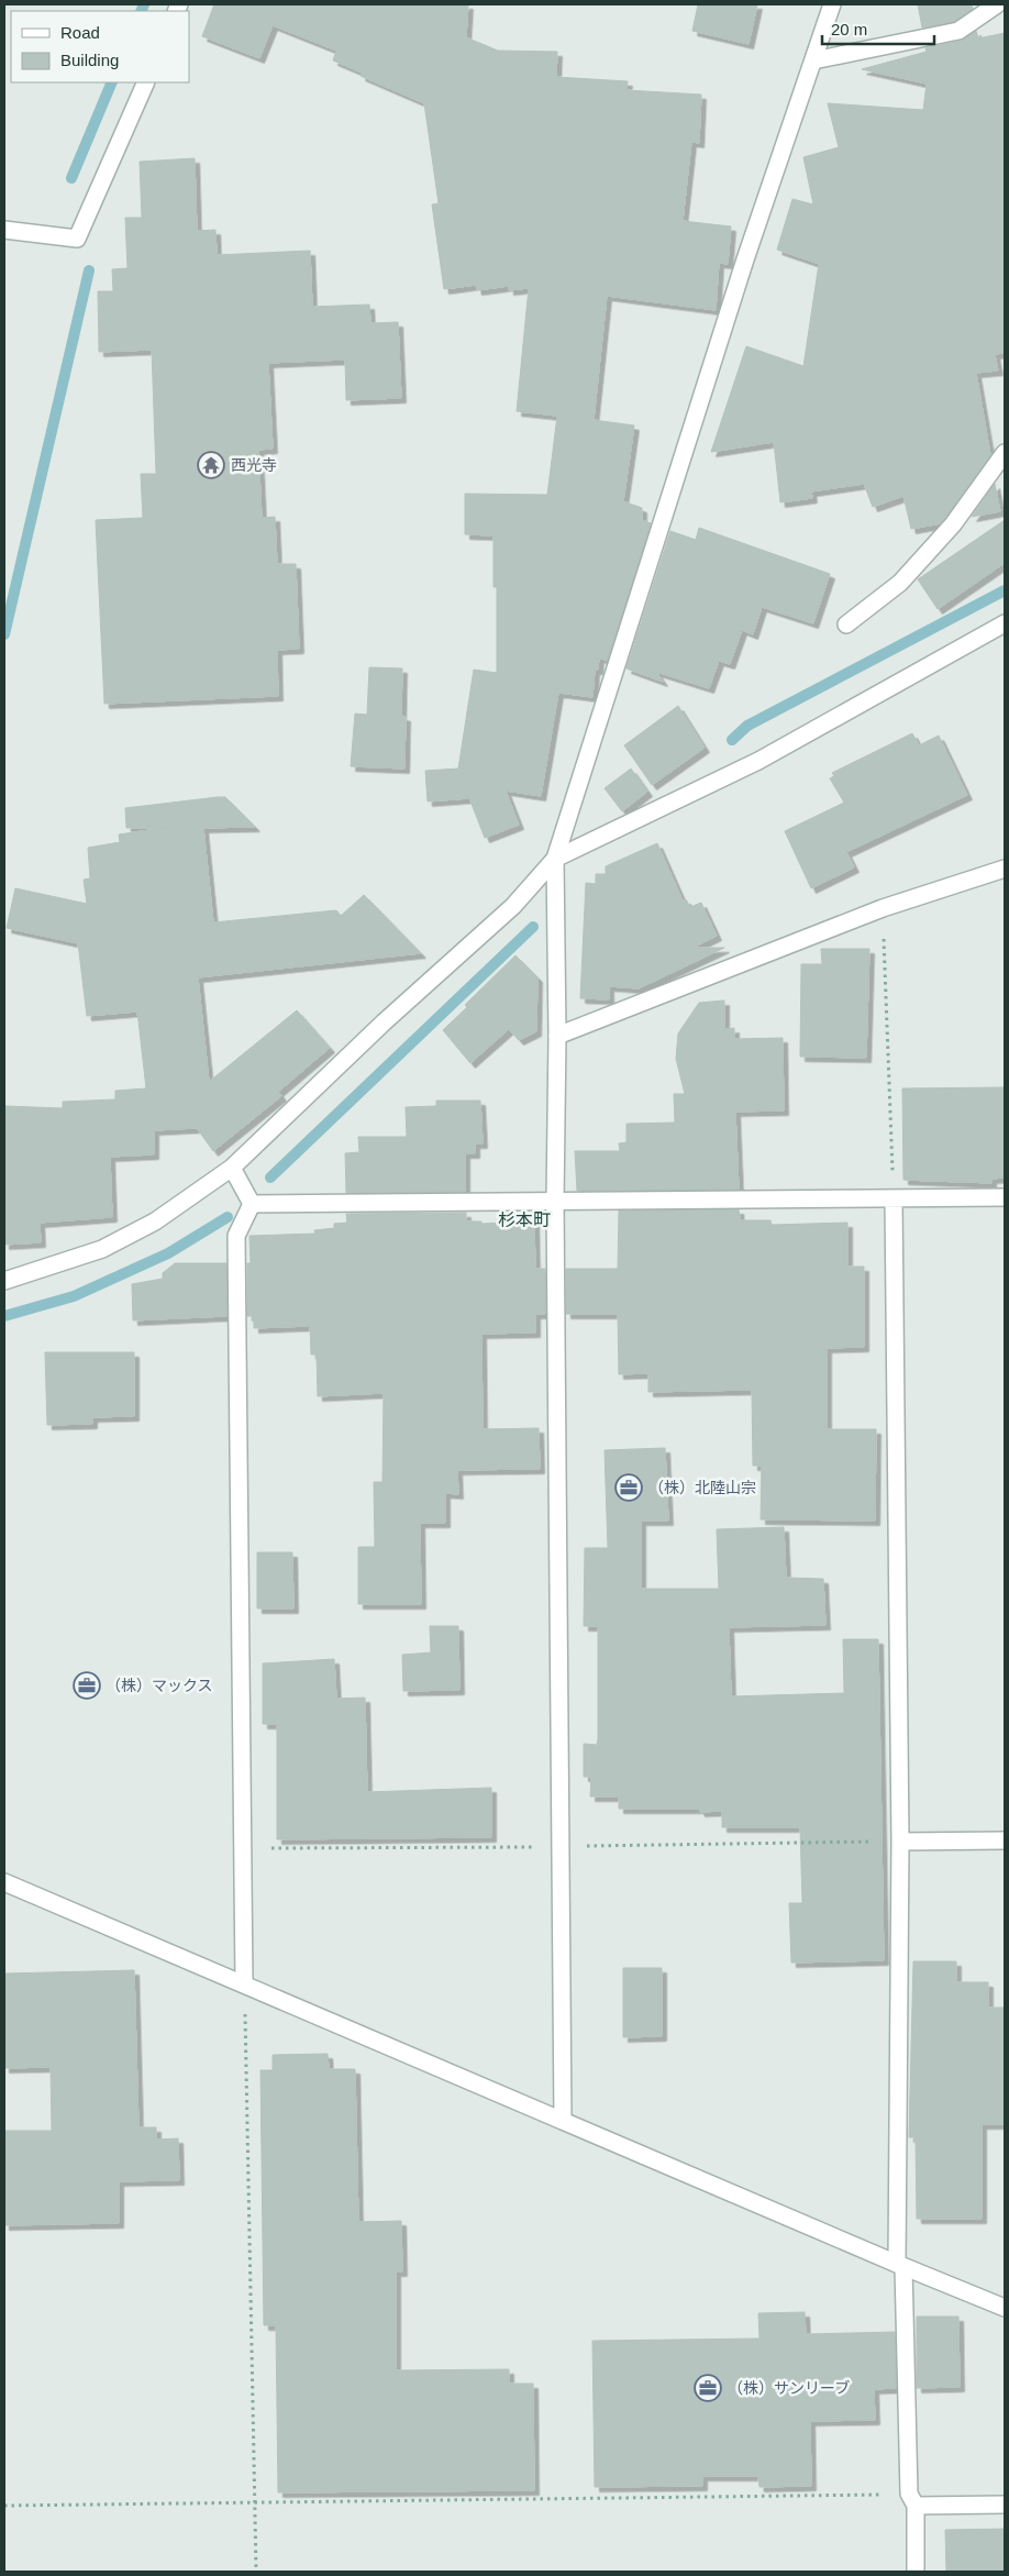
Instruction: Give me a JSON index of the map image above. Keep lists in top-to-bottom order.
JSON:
{
  "districts": ["杉本町"],
  "places": {
    "temple": ["西光寺"],
    "office": ["（株）北陸山宗", "（株）マックス", "（株）サンリーブ"]
  },
  "legend": ["Road", "Building"],
  "scale_bar": "20 m"
}
